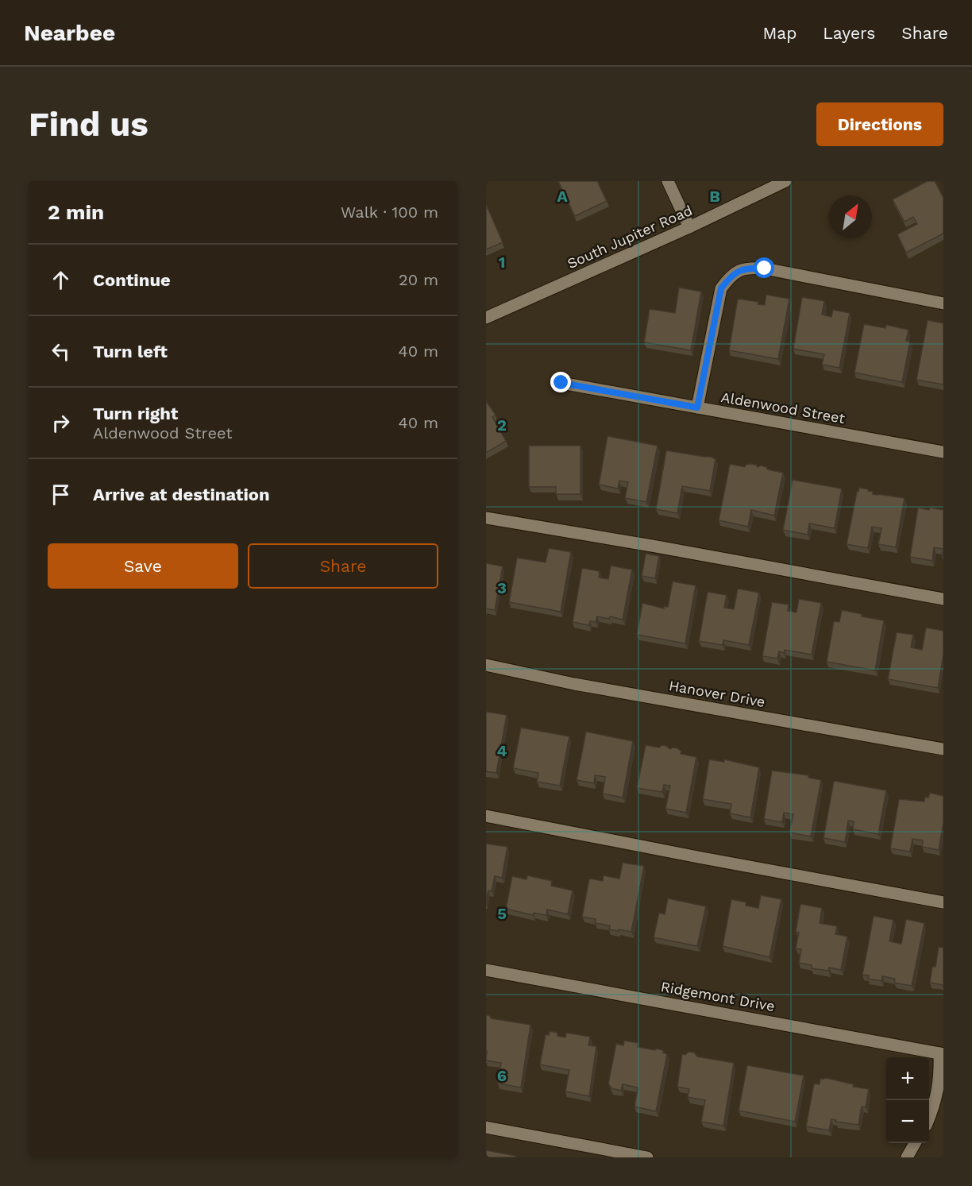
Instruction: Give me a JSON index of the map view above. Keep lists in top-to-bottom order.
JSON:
{
  "streets": {
    "street": [
      "South Jupiter Road",
      "Aldenwood Street",
      "Hanover Drive",
      "Ridgemont Drive"
    ]
  },
  "north": "top right",
  "page": {
    "header": "Nearbee",
    "nav": ["Map", "Layers", "Share"],
    "buttons": [
      "Directions",
      ["Save", "Share"]
    ],
    "title": "Find us",
    "heading": ["2 min", "Walk · 100 m"],
    "list": [
      ["Continue", "20 m"],
      ["Turn left", "40 m"],
      ["Turn right", "Aldenwood Street", "40 m"],
      "Arrive at destination"
    ],
    "map_buttons": ["+", "−"]
  },
  "grid": {
    "columns": ["A", "B"],
    "rows": [
      "1",
      "2",
      "3",
      "4",
      "5",
      "6"
    ]
  }
}
